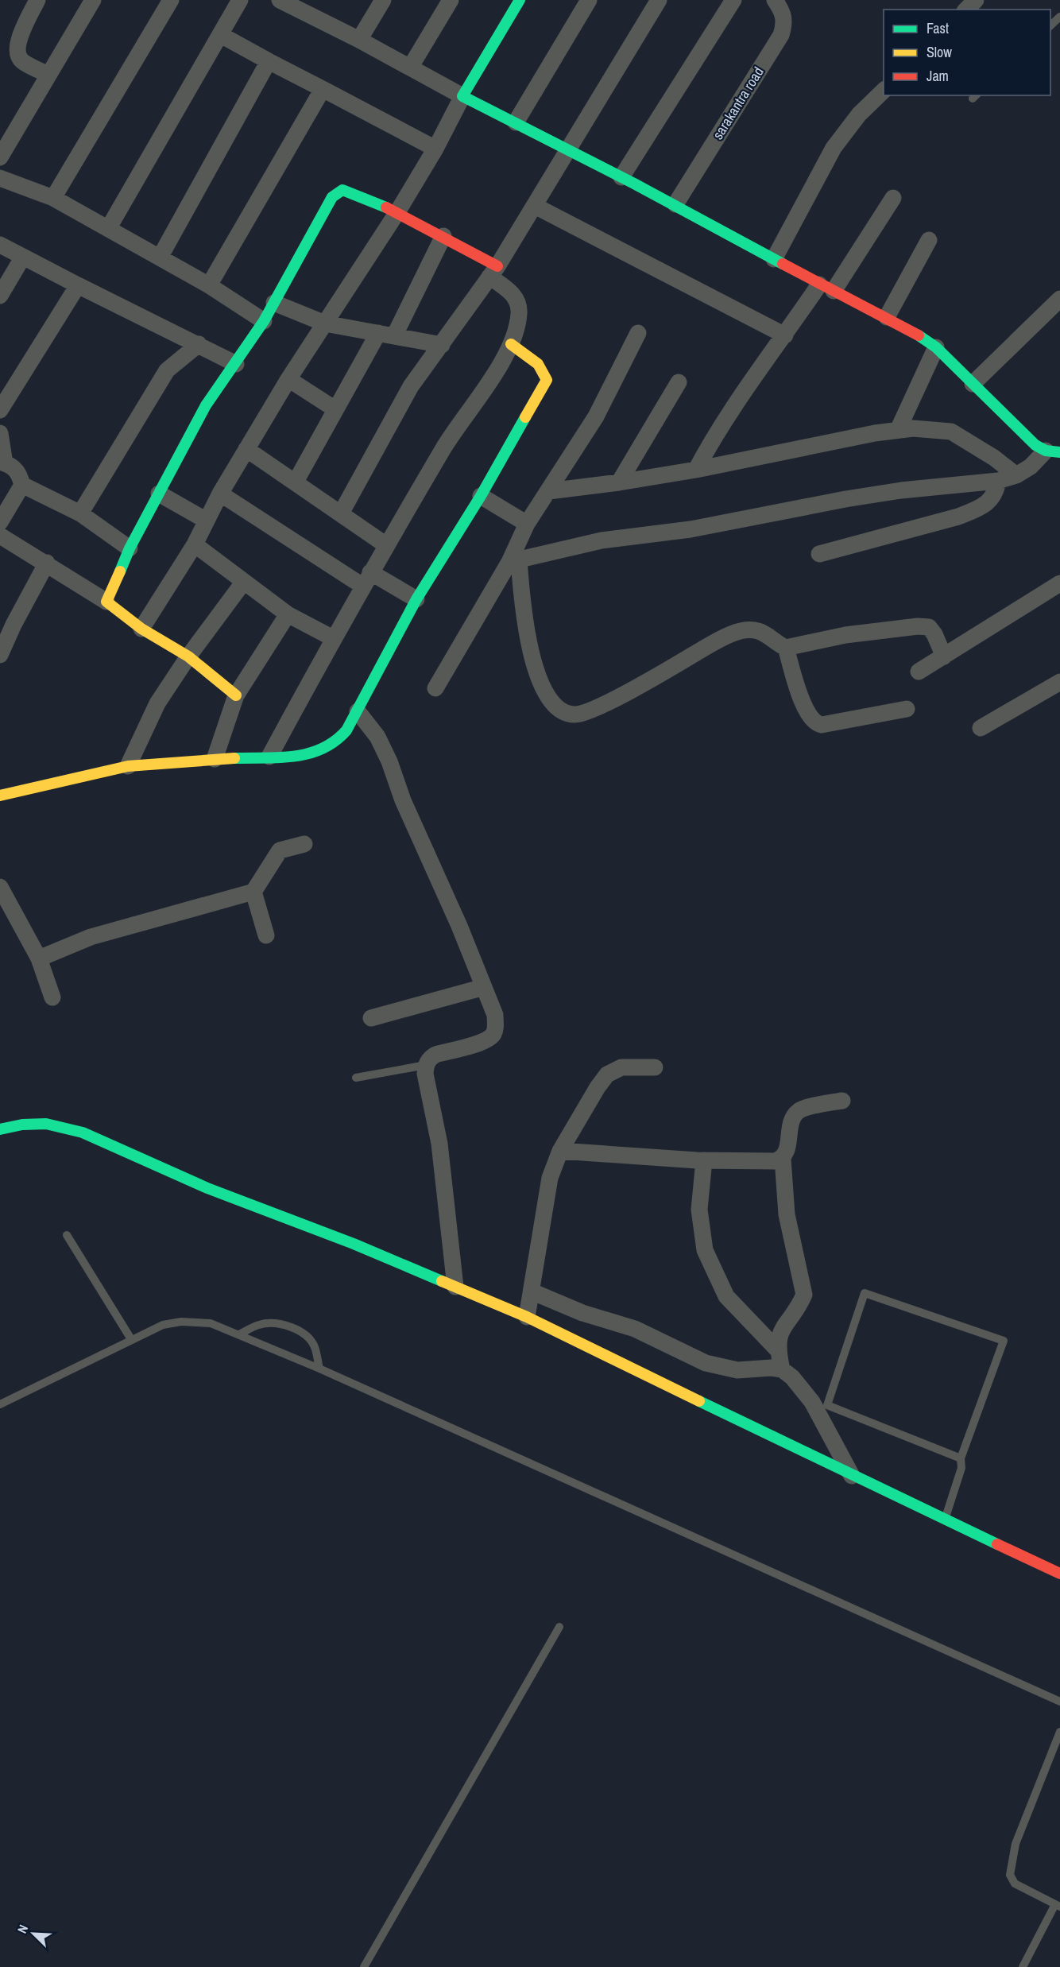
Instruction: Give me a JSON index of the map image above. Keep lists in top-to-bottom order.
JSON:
{
  "streets": {
    "street": ["sarakantra road"]
  },
  "legend": ["Fast", "Slow", "Jam"],
  "north": "top left"
}
